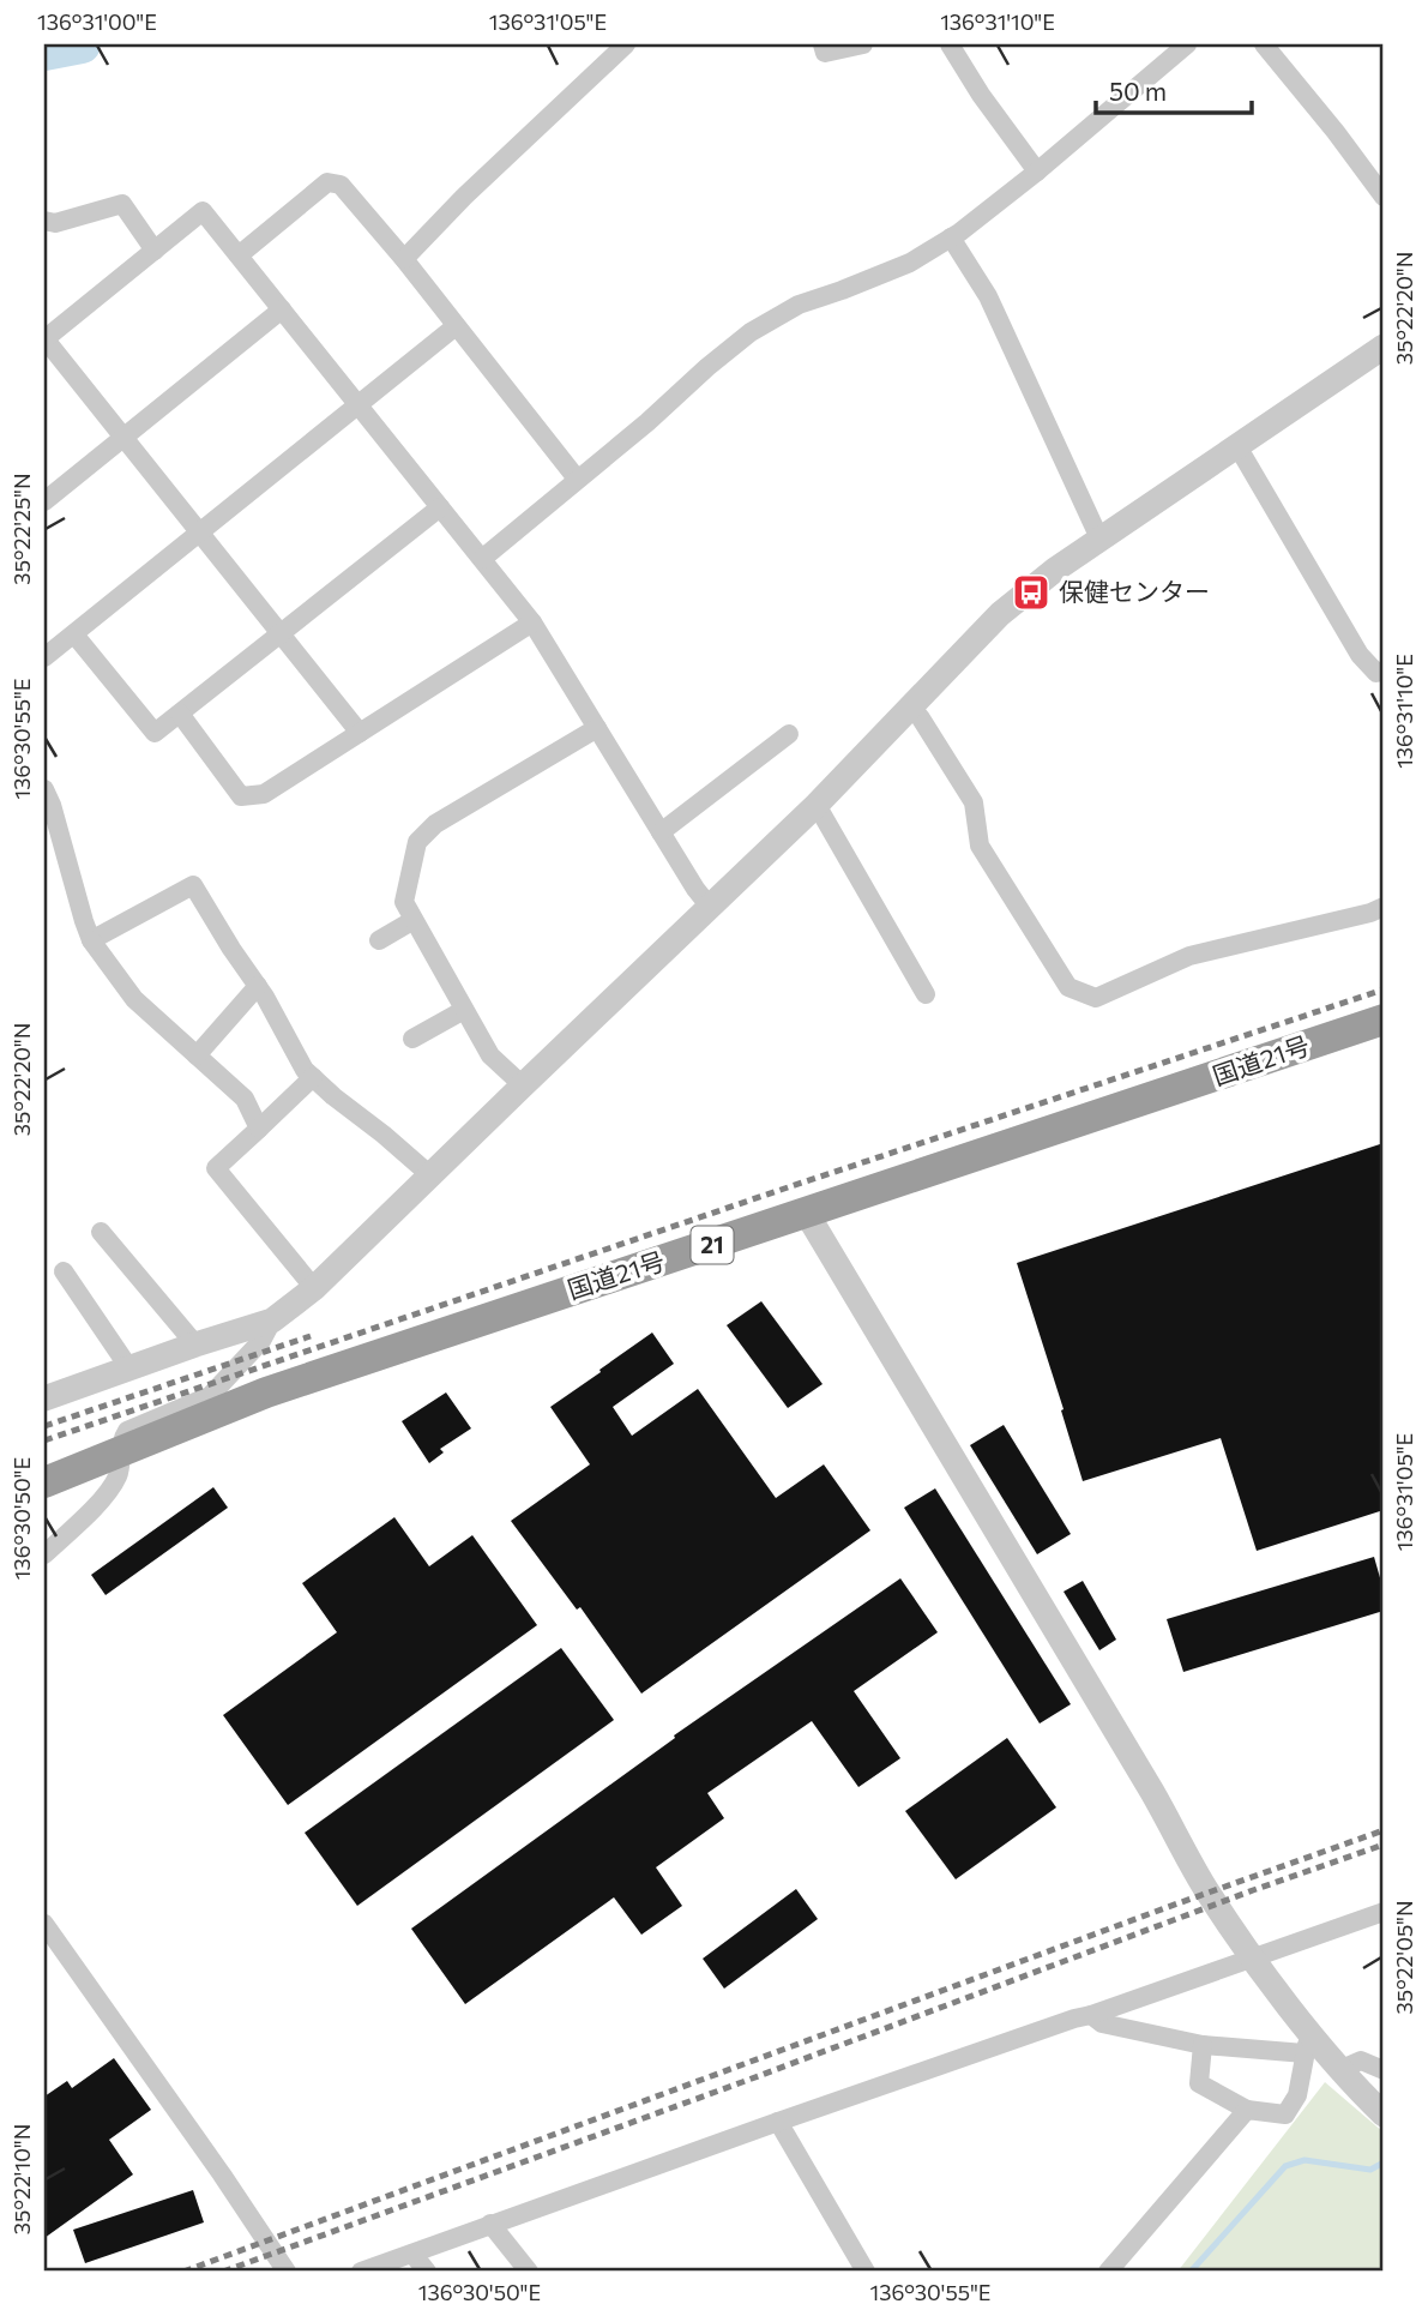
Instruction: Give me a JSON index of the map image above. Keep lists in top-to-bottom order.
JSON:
{
  "streets": {
    "highway": ["国道21号", "21"]
  },
  "places": {
    "bus stop": ["保健センター"]
  },
  "scale_bar": "50 m",
  "coordinates": [
    "136°31'00\"E",
    "136°31'05\"E",
    "136°31'10\"E",
    "35°22'20\"N",
    "35°22'25\"N",
    "136°30'55\"E",
    "136°30'50\"E",
    "35°22'05\"N",
    "35°22'10\"N"
  ]
}
